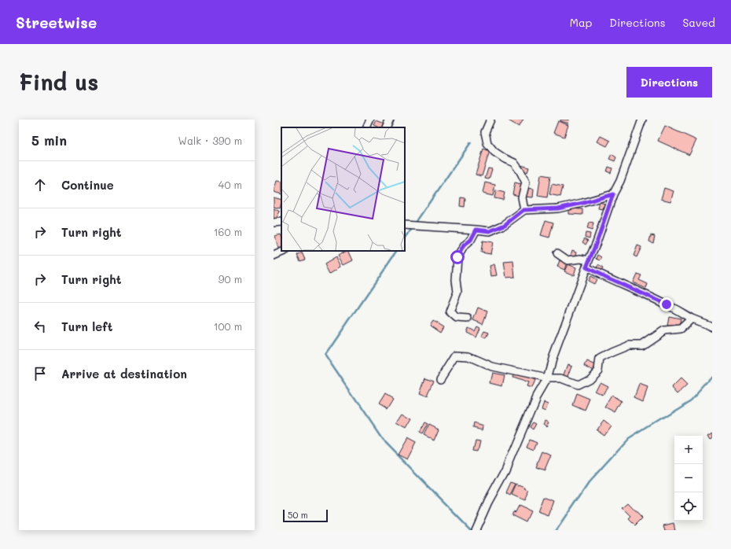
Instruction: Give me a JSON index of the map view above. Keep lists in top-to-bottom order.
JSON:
{
  "scale_bar": "50 m",
  "page": {
    "header": "Streetwise",
    "nav": ["Map", "Directions", "Saved"],
    "buttons": "Directions",
    "title": "Find us",
    "heading": ["5 min", "Walk · 390 m"],
    "list": [
      ["Continue", "40 m"],
      ["Turn right", "160 m"],
      ["Turn right", "90 m"],
      ["Turn left", "100 m"],
      "Arrive at destination"
    ],
    "map_buttons": ["+", "−"],
    "scale": "50 m"
  }
}
